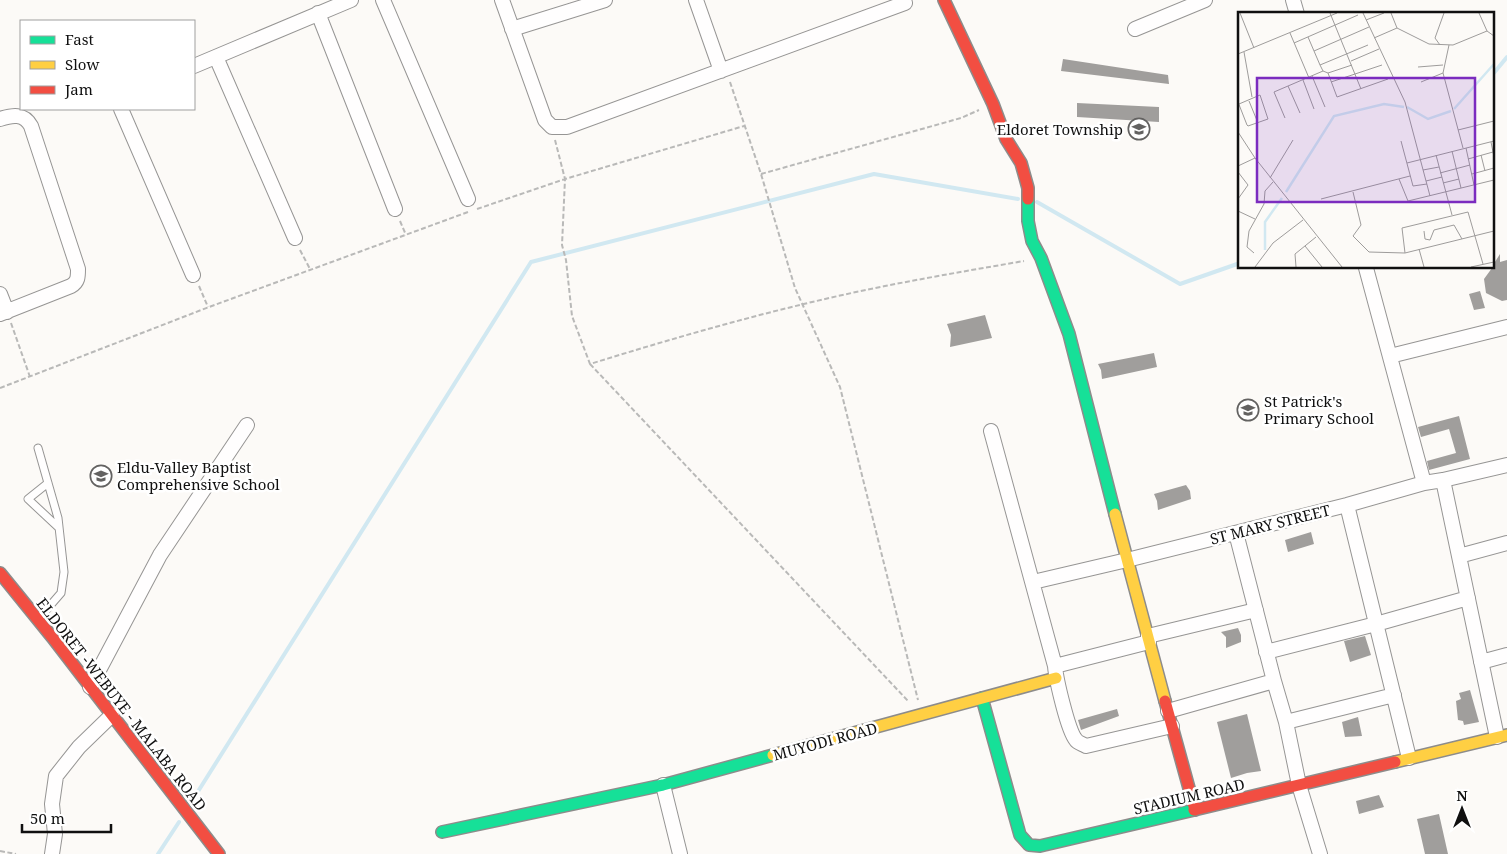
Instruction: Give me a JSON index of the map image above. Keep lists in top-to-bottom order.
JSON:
{
  "streets": {
    "main road": ["ELDORET -WEBUYE - MALABA ROAD", "MUYODI ROAD", "STADIUM ROAD"],
    "street": ["ST MARY STREET"]
  },
  "crossings": [
    ["MUYODI ROAD", "STADIUM ROAD"]
  ],
  "places": {
    "school or university": ["Eldoret Township", "St Patrick's Primary School", "Eldu-Valley Baptist Comprehensive School"]
  },
  "legend": ["Fast", "Slow", "Jam"],
  "scale_bar": "50 m",
  "north": "top"
}
